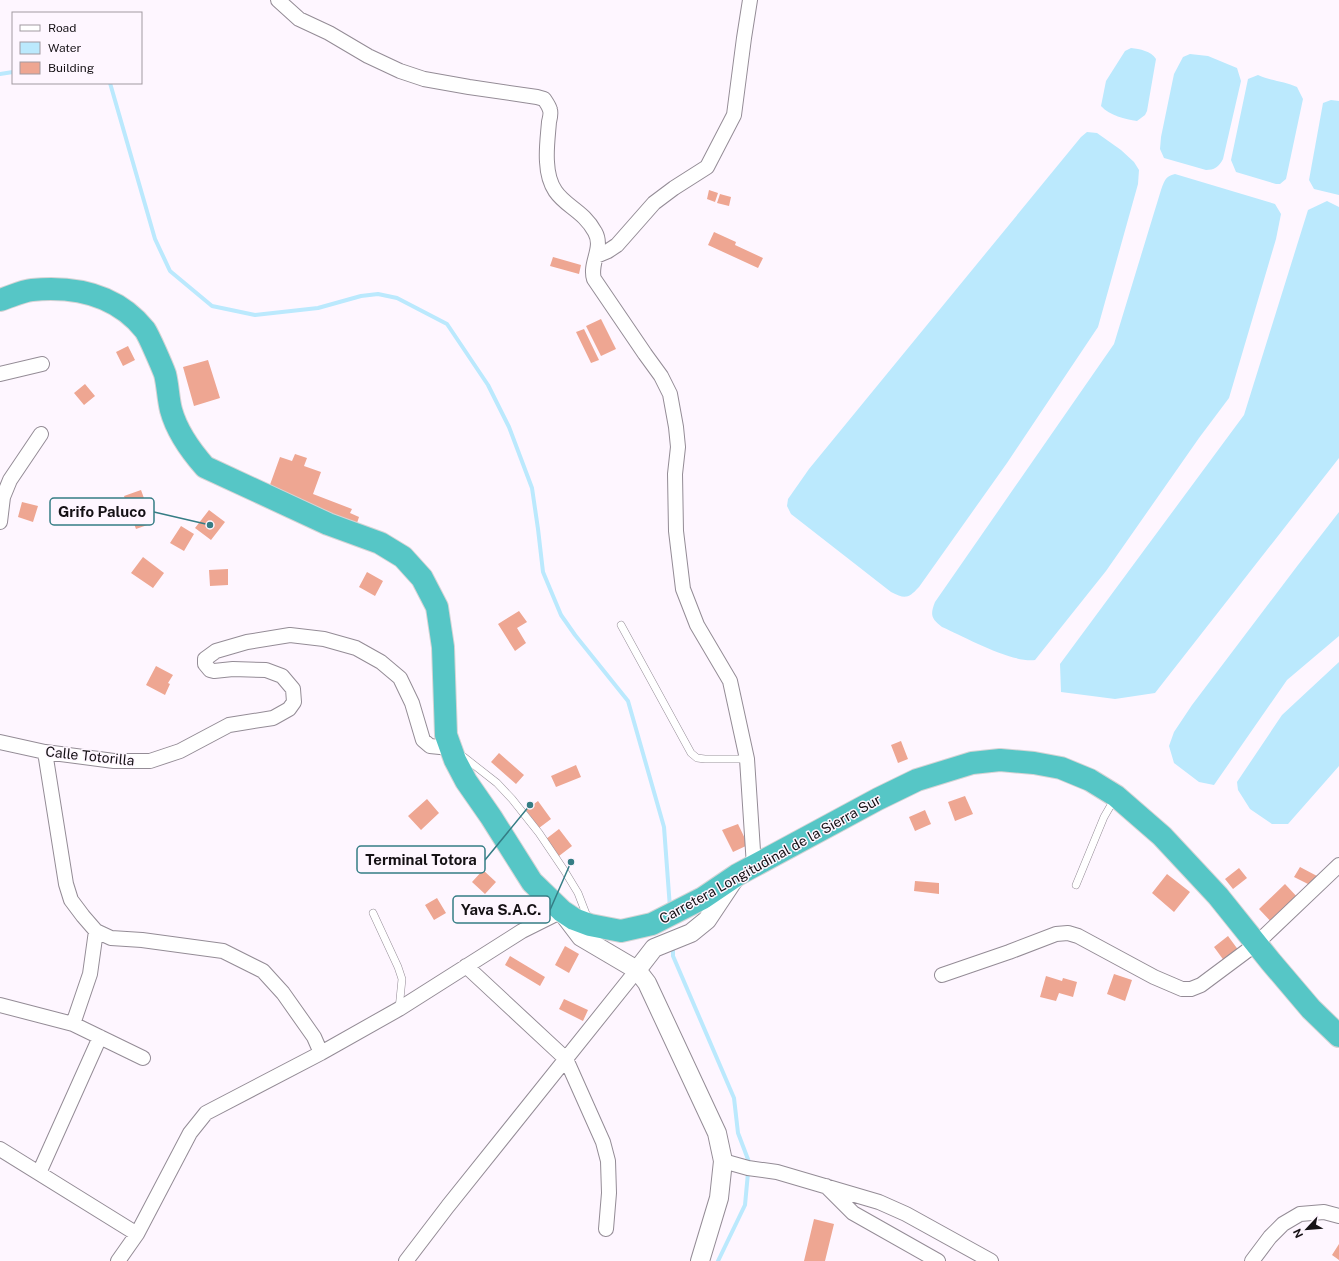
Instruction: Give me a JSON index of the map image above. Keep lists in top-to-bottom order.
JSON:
{
  "streets": {
    "highway": ["Carretera Longitudinal de la Sierra Sur"],
    "street": ["Calle Totorilla"]
  },
  "crossings": [
    ["Calle Totorilla", "Carretera Longitudinal de la Sierra Sur"]
  ],
  "places": ["Grifo Paluco", "Terminal Totora", "Yava S.A.C."],
  "legend": ["Road", "Water", "Building"],
  "north": "bottom left"
}
